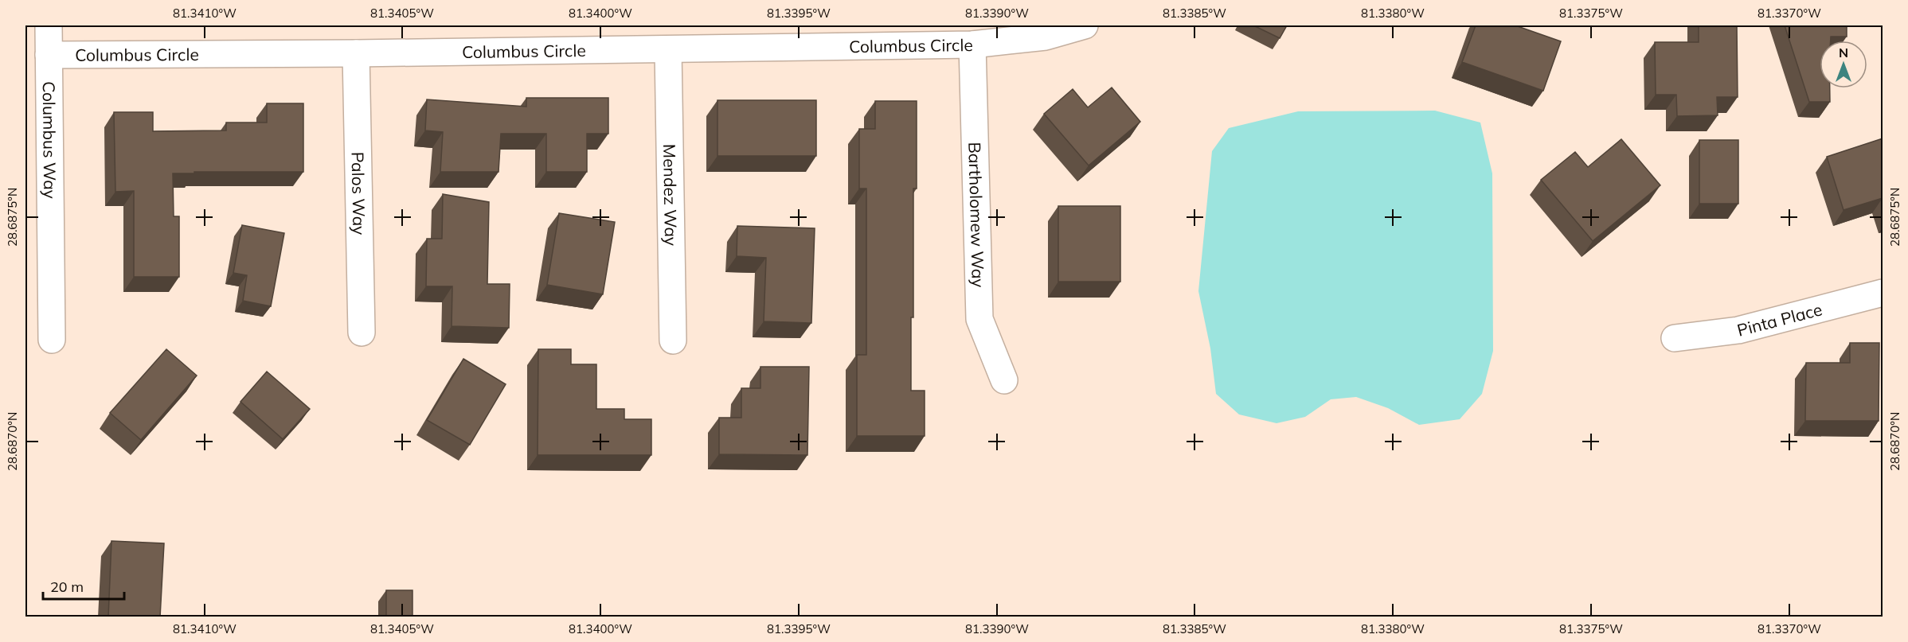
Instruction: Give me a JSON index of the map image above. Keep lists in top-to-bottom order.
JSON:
{
  "streets": {
    "street": [
      "Columbus Circle",
      "Columbus Way",
      "Palos Way",
      "Mendez Way",
      "Bartholomew Way",
      "Pinta Place"
    ]
  },
  "crossings": [
    ["Columbus Circle", "Columbus Way"],
    ["Columbus Circle", "Palos Way"],
    ["Columbus Circle", "Mendez Way"],
    ["Columbus Circle", "Bartholomew Way"]
  ],
  "scale_bar": "20 m",
  "north": "top",
  "coordinates": [
    "81.3410°W",
    "81.3405°W",
    "81.3400°W",
    "81.3395°W",
    "81.3390°W",
    "81.3385°W",
    "81.3380°W",
    "81.3375°W",
    "81.3370°W",
    "28.6875°N",
    "28.6870°N"
  ]
}
